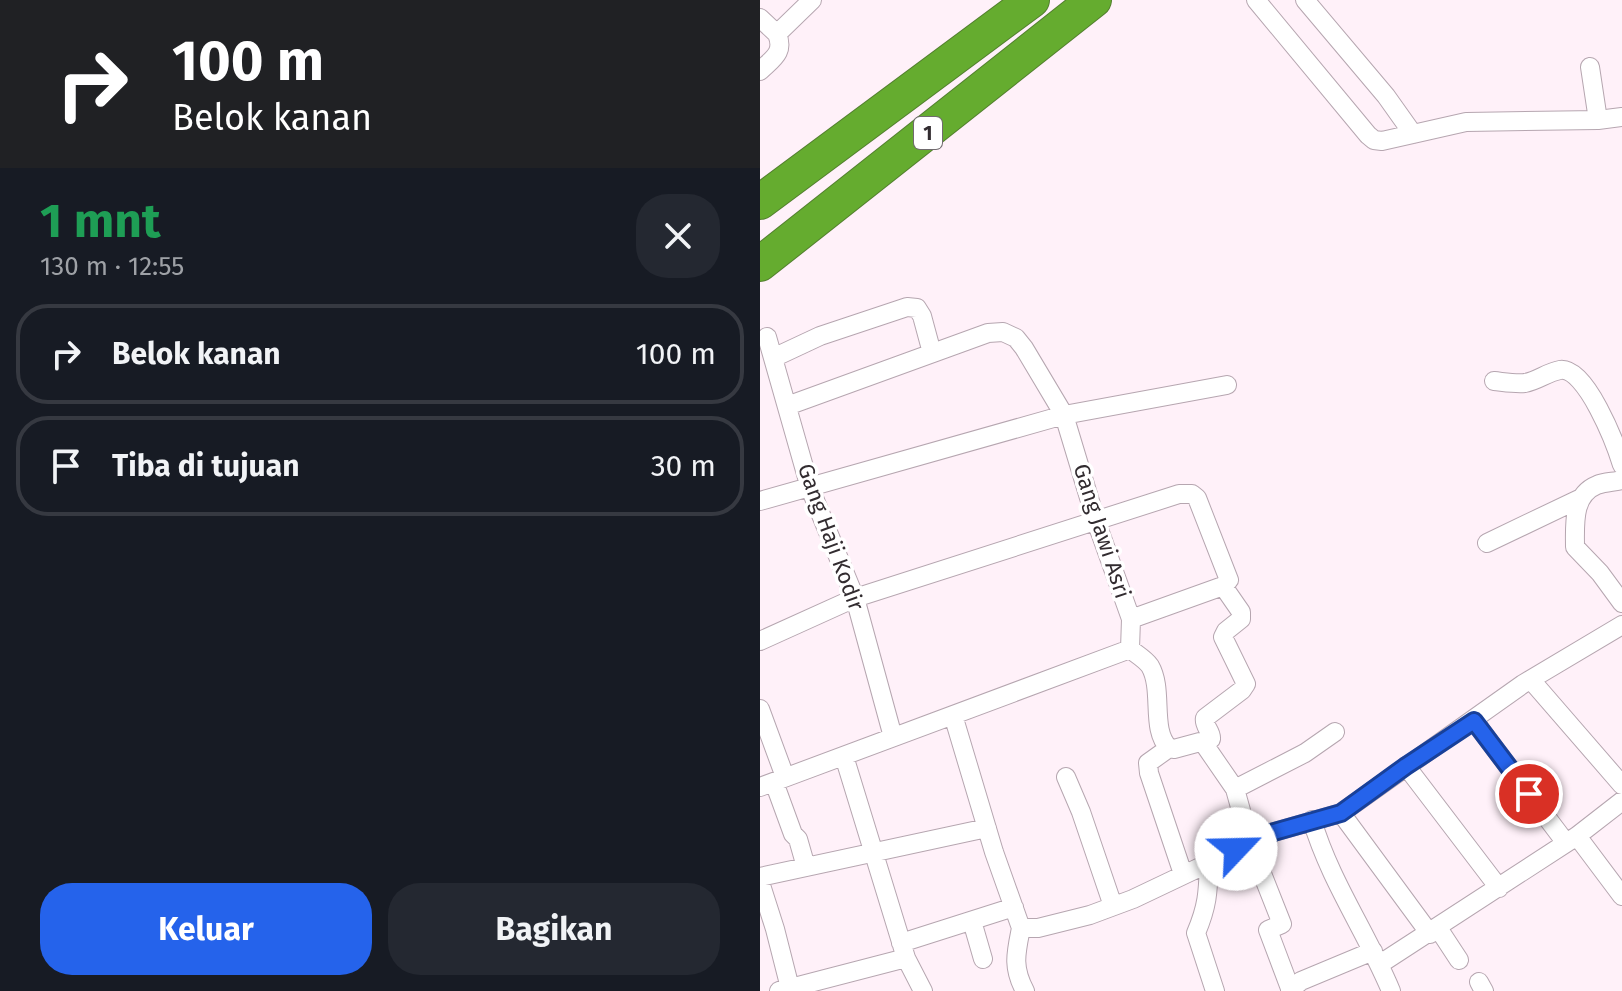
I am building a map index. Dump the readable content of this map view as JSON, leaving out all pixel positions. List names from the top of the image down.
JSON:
{
  "streets": {
    "highway": ["1"],
    "street": ["Gang Jawi Asri", "Gang Haji Kodir"]
  },
  "crossings": [
    ["Gang Jawi Asri", "Gang Haji Kodir"]
  ],
  "page": {
    "turn": ["100 m", "Belok kanan"],
    "heading": ["1 mnt", "130 m · 12:55"],
    "list": [
      {
        "name": "Belok kanan",
        "value": "100 m"
      },
      {
        "name": "Tiba di tujuan",
        "value": "30 m"
      }
    ],
    "buttons": ["Keluar", "Bagikan"]
  }
}
